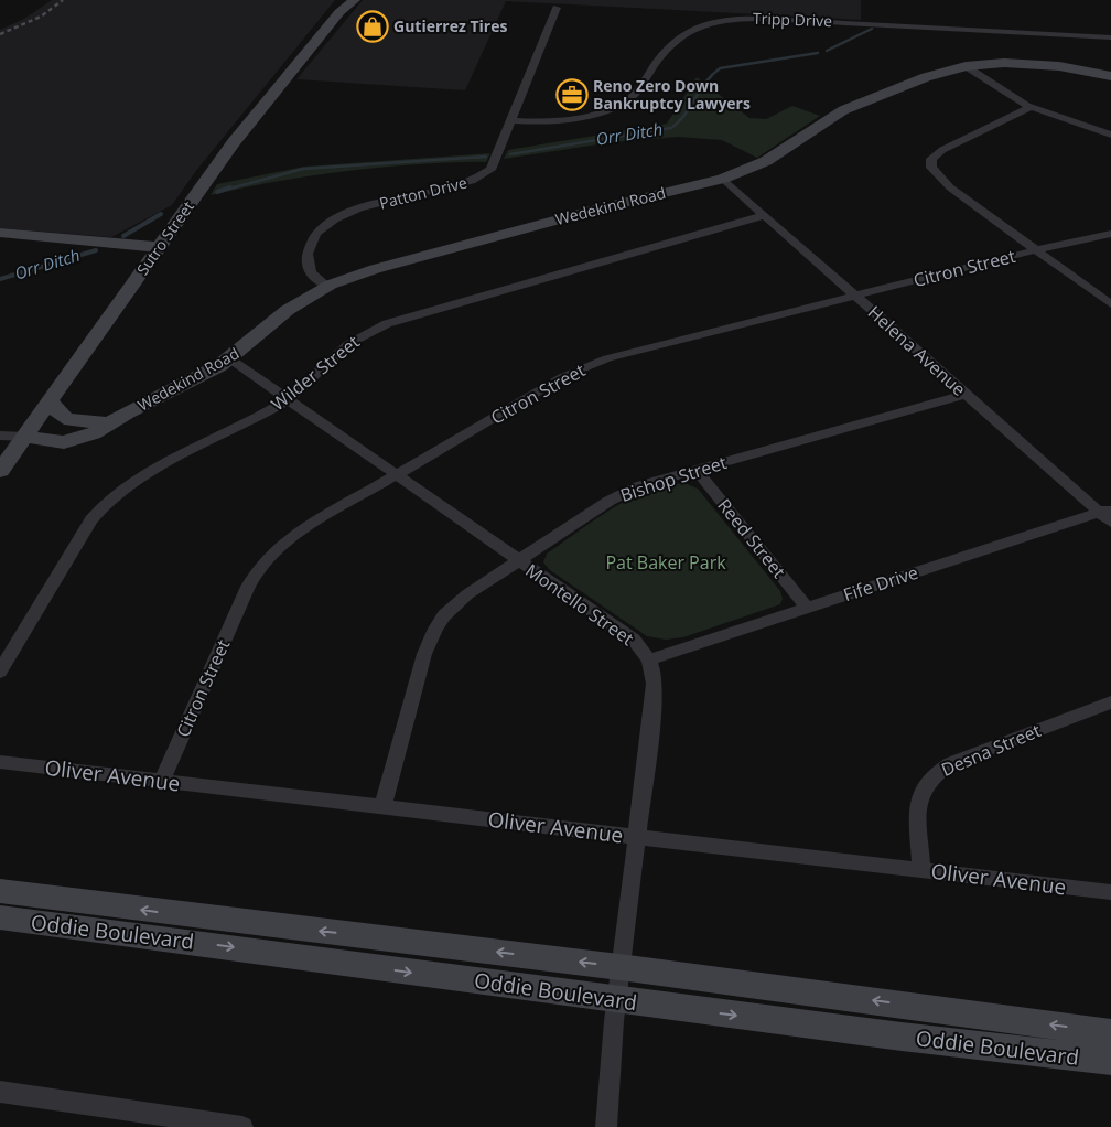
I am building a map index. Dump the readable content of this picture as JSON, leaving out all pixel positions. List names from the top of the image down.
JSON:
{
  "streets": {
    "main road": ["Wedekind Road", "Sutro Street", "Oddie Boulevard"],
    "street": [
      "Tripp Drive",
      "Patton Drive",
      "Citron Street",
      "Helena Avenue",
      "Wilder Street",
      "Bishop Street",
      "Reed Street",
      "Fife Drive",
      "Montello Street",
      "Desna Street",
      "Oliver Avenue"
    ]
  },
  "crossings": [
    ["Tripp Drive", "Patton Drive"],
    ["Patton Drive", "Wedekind Road"],
    ["Wedekind Road", "Sutro Street"],
    ["Wedekind Road", "Helena Avenue"],
    ["Wedekind Road", "Montello Street"],
    ["Citron Street", "Helena Avenue"],
    ["Citron Street", "Montello Street"],
    ["Citron Street", "Oliver Avenue"],
    ["Helena Avenue", "Wilder Street"],
    ["Helena Avenue", "Bishop Street"],
    ["Helena Avenue", "Fife Drive"],
    ["Wilder Street", "Montello Street"],
    ["Bishop Street", "Reed Street"],
    ["Bishop Street", "Montello Street"],
    ["Bishop Street", "Oliver Avenue"],
    ["Reed Street", "Fife Drive"],
    ["Fife Drive", "Montello Street"],
    ["Montello Street", "Oliver Avenue"],
    ["Montello Street", "Oddie Boulevard"],
    ["Desna Street", "Oliver Avenue"]
  ],
  "water": ["Orr Ditch"],
  "parks": ["Pat Baker Park"],
  "places": {
    "shop": ["Gutierrez Tires"],
    "office": ["Reno Zero Down Bankruptcy Lawyers"]
  }
}
